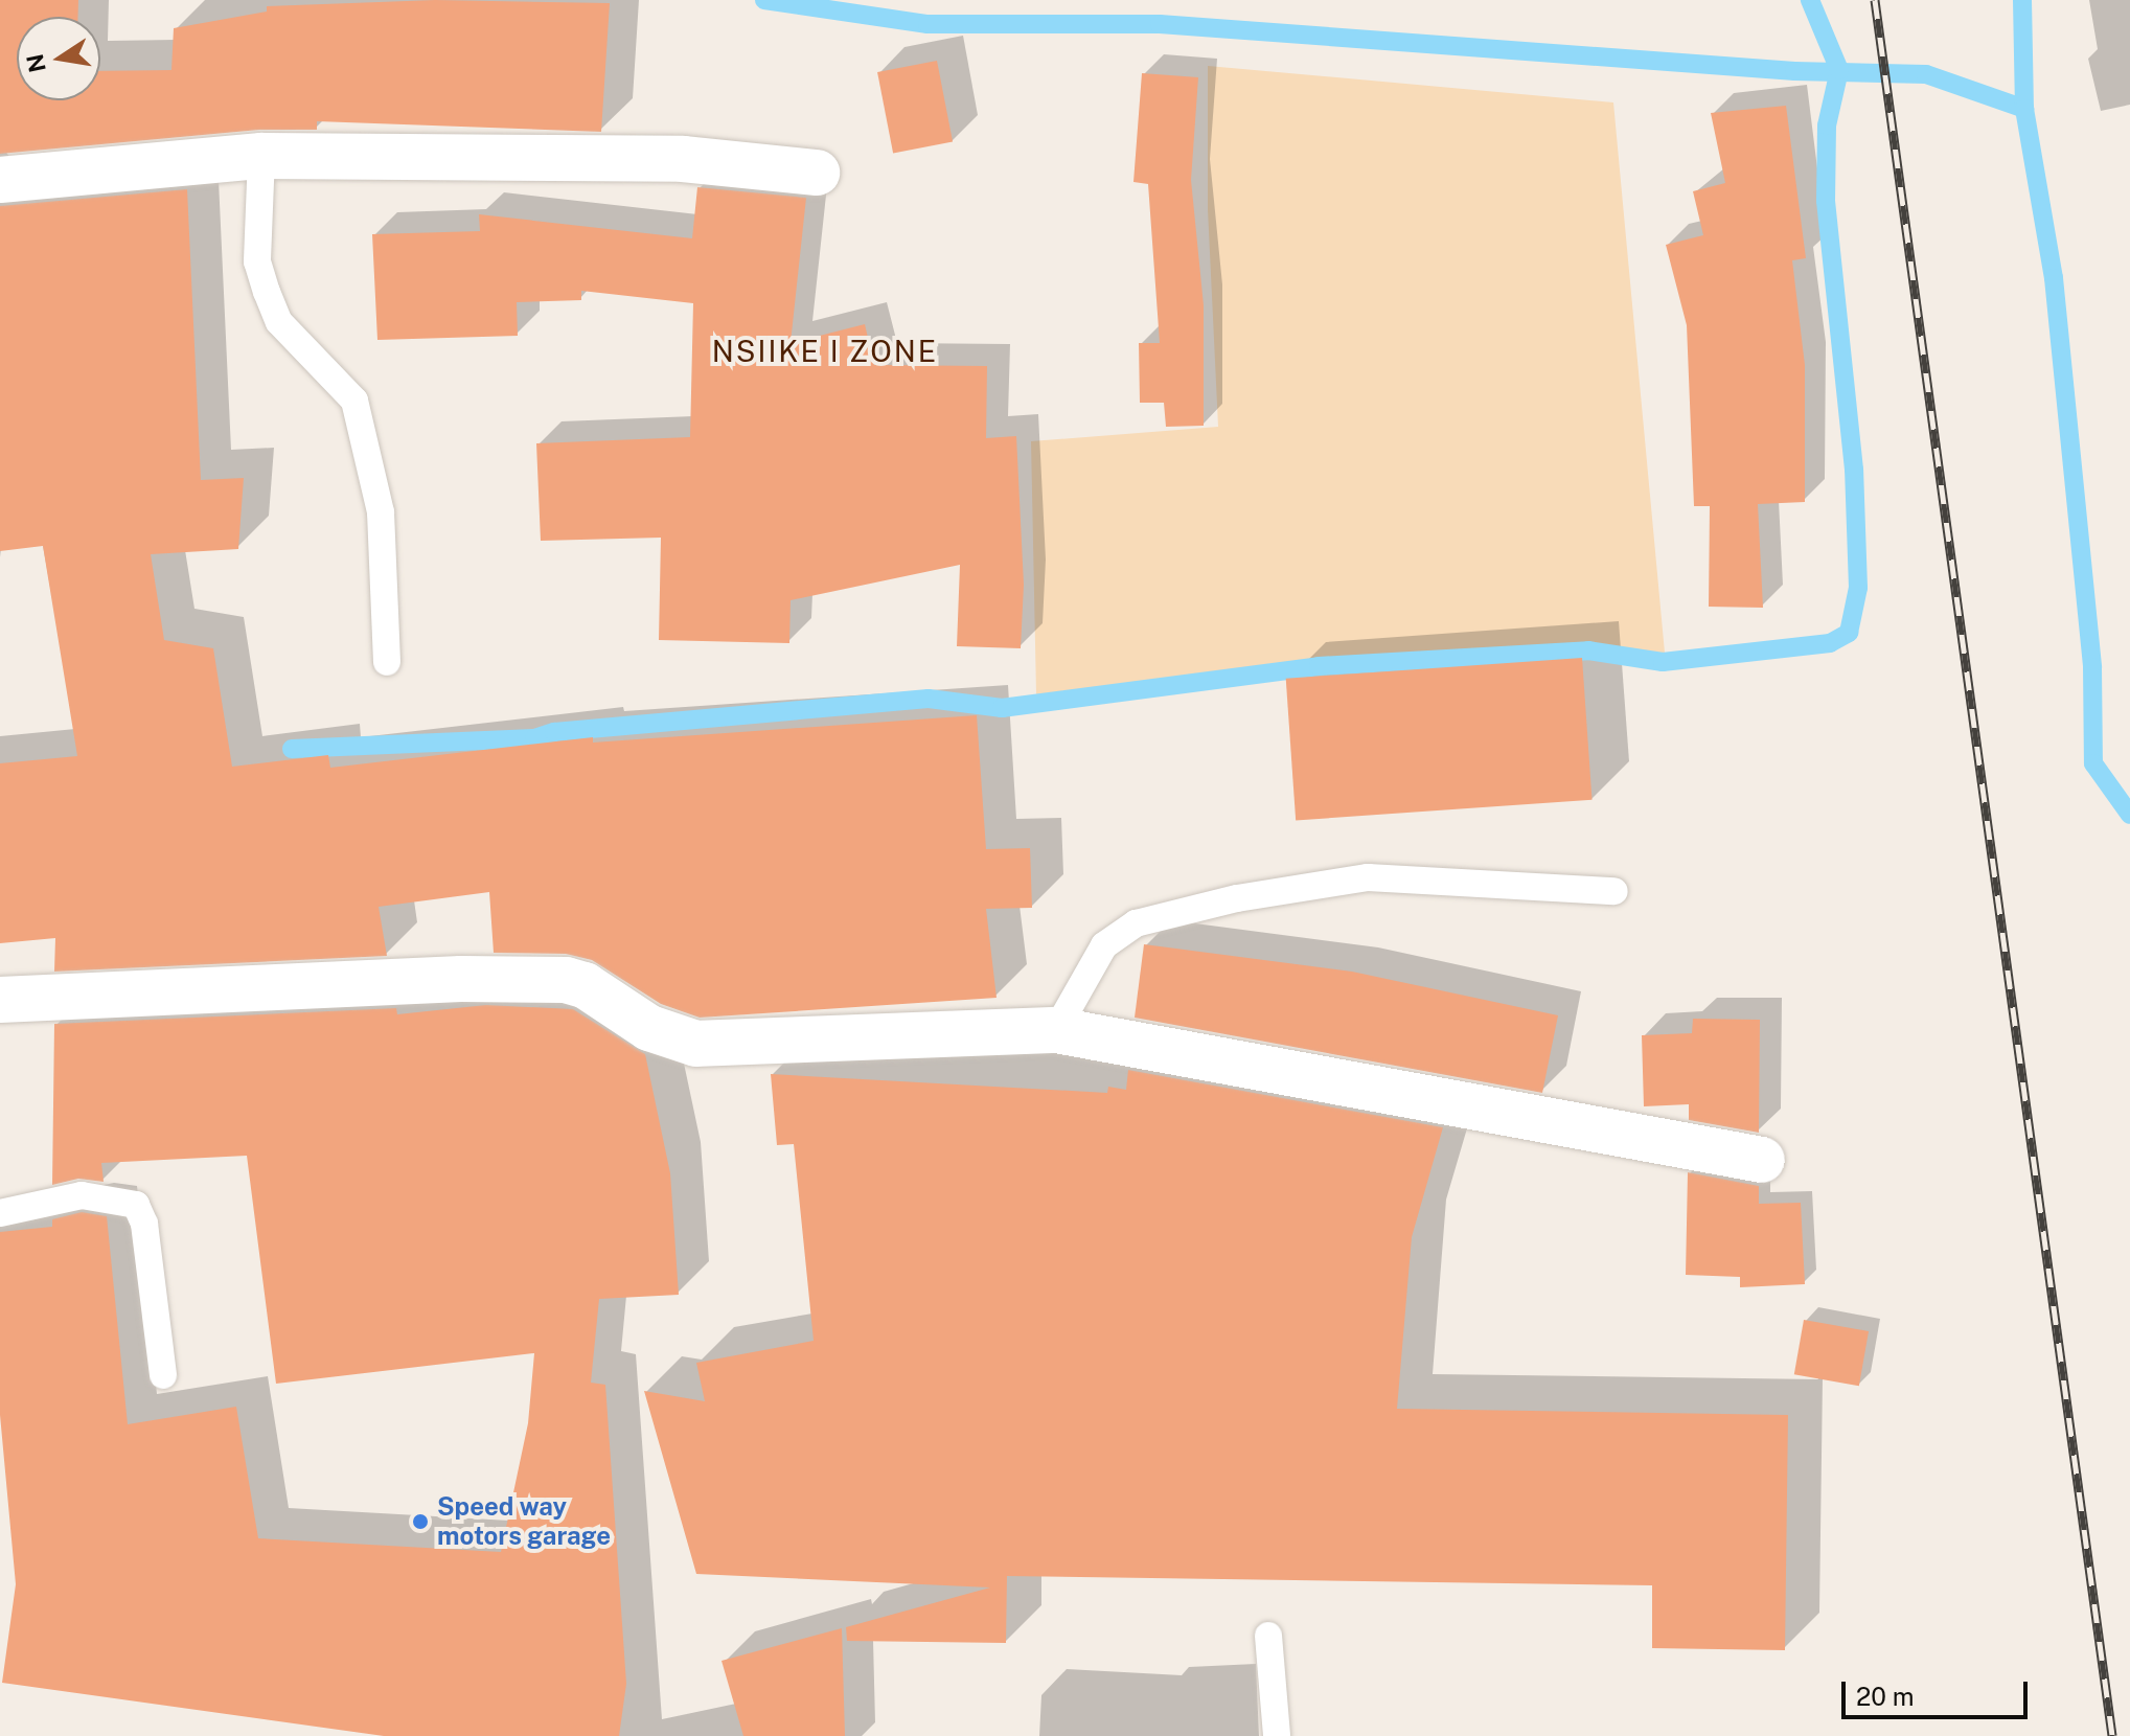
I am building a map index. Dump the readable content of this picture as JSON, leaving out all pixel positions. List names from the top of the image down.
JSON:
{
  "districts": ["NSIIKE I ZONE"],
  "places": ["Speed way motors garage"],
  "scale_bar": "20 m",
  "north": "left"
}
